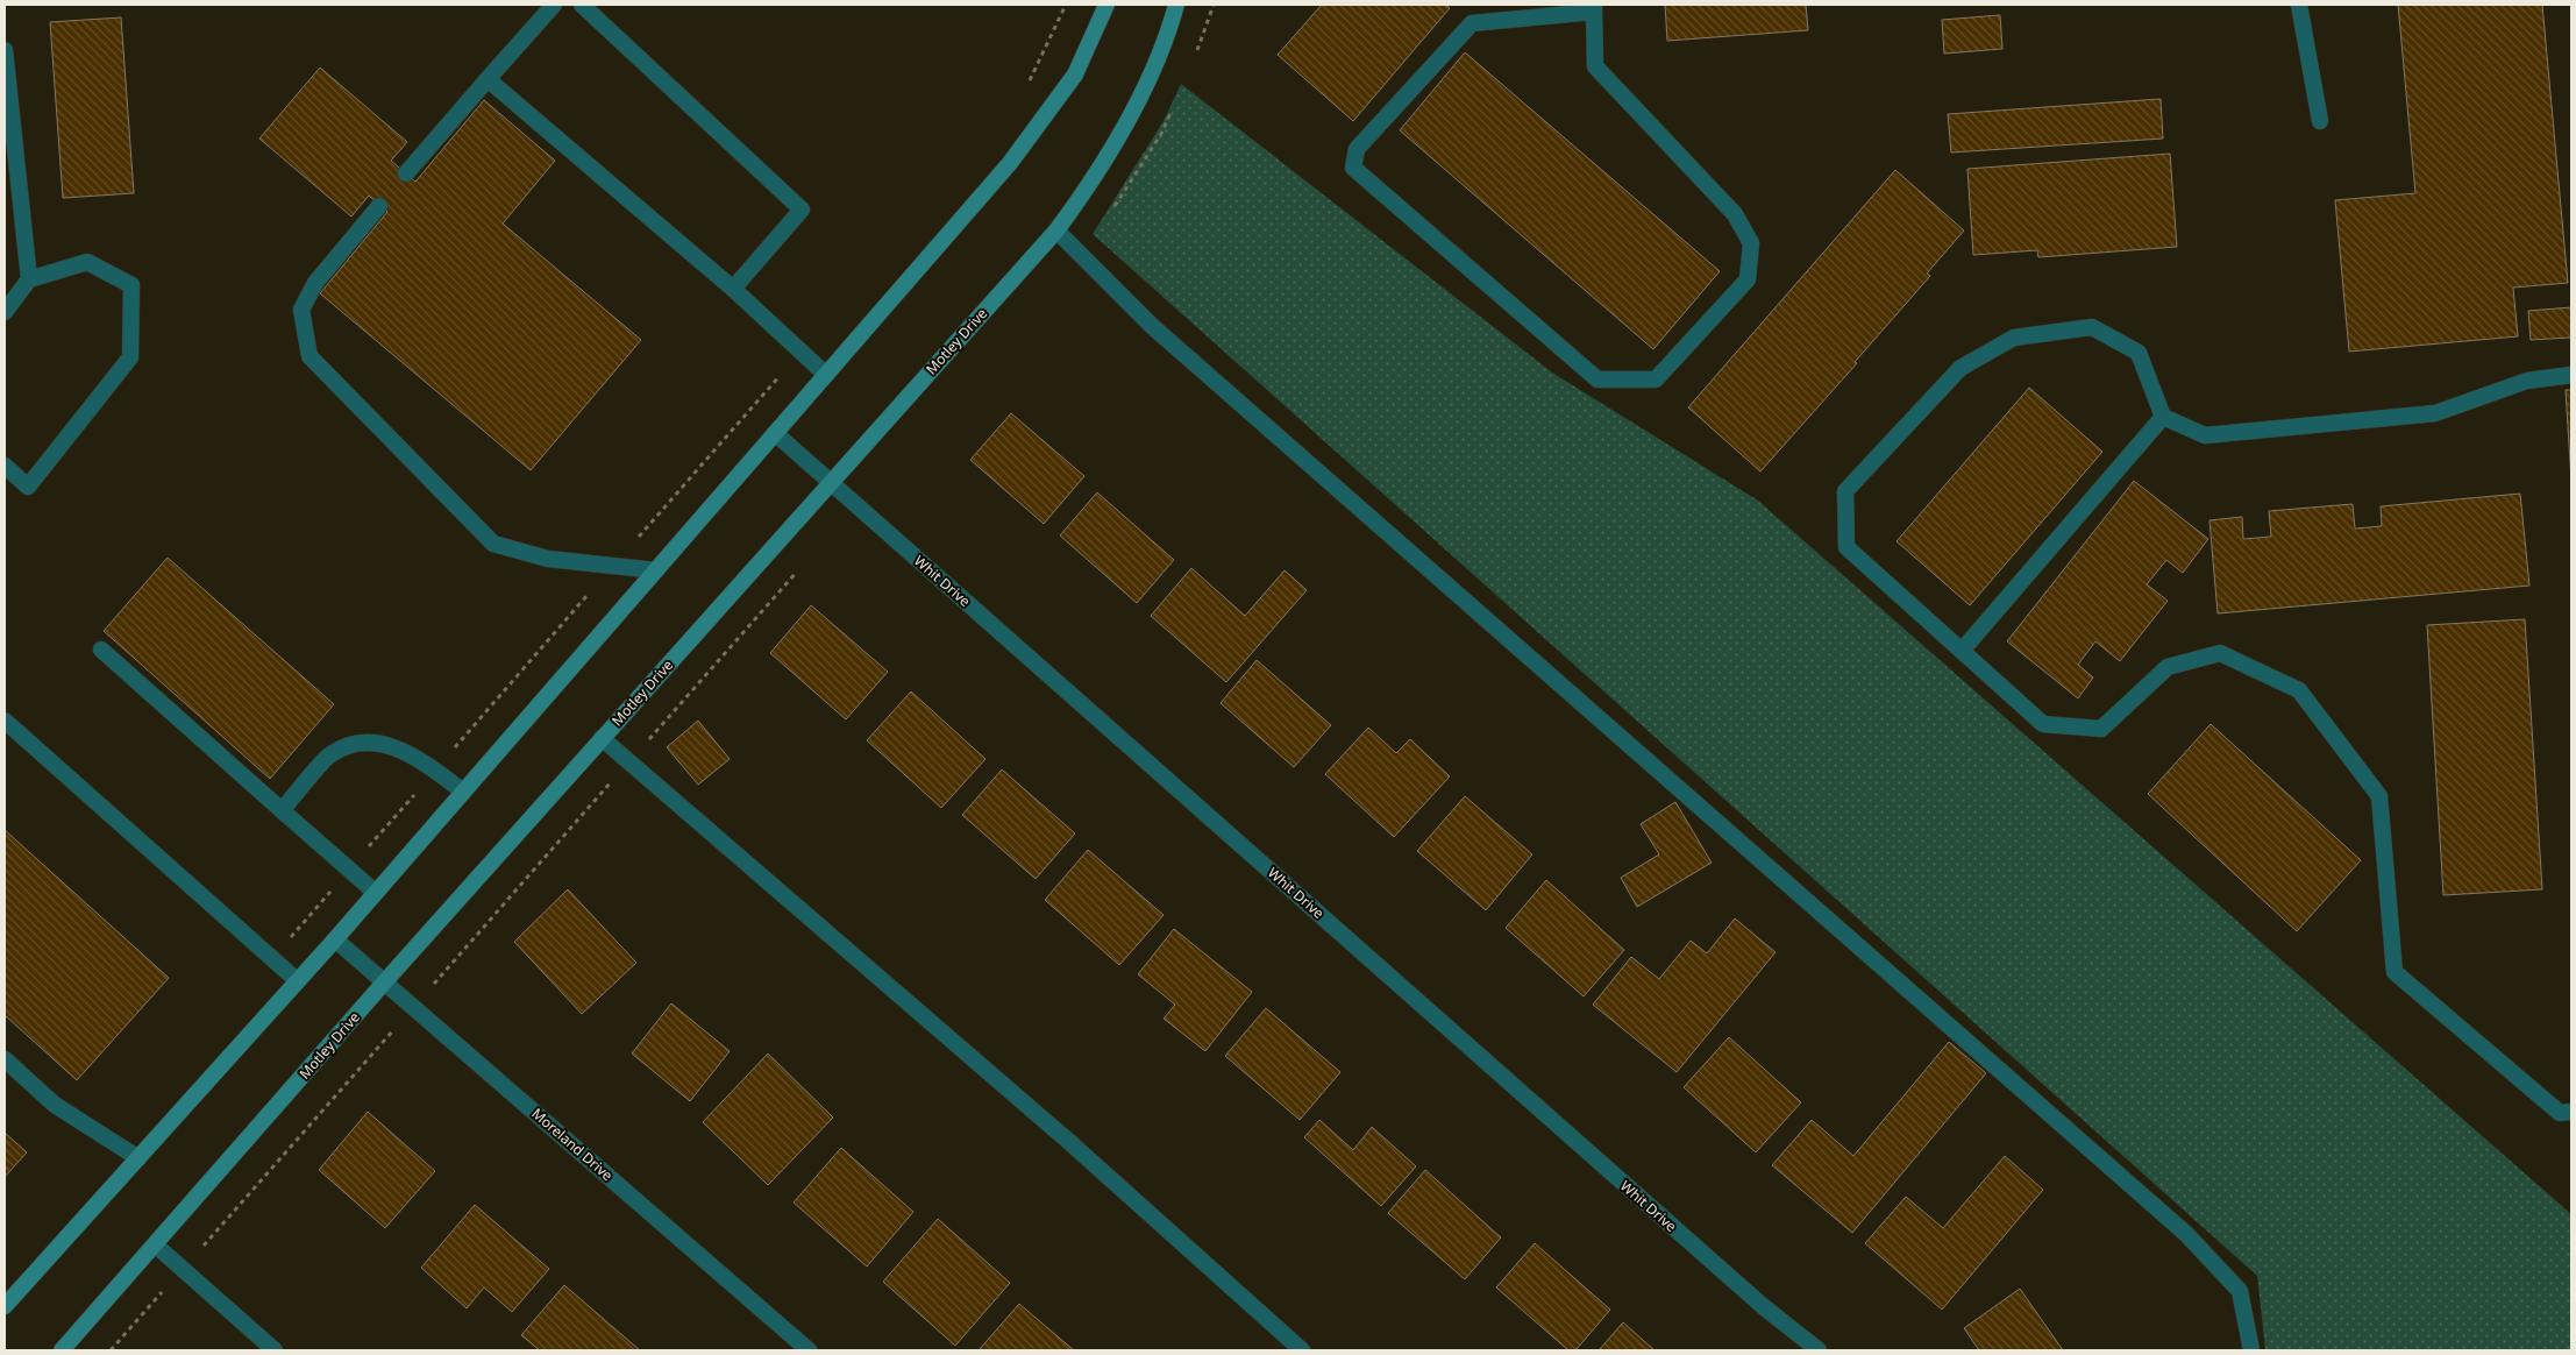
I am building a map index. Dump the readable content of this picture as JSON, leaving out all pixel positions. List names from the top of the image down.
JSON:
{
  "streets": {
    "main road": ["Motley Drive"],
    "street": ["Whit Drive", "Moreland Drive"]
  },
  "crossings": [
    ["Motley Drive", "Whit Drive"],
    ["Motley Drive", "Moreland Drive"]
  ]
}
